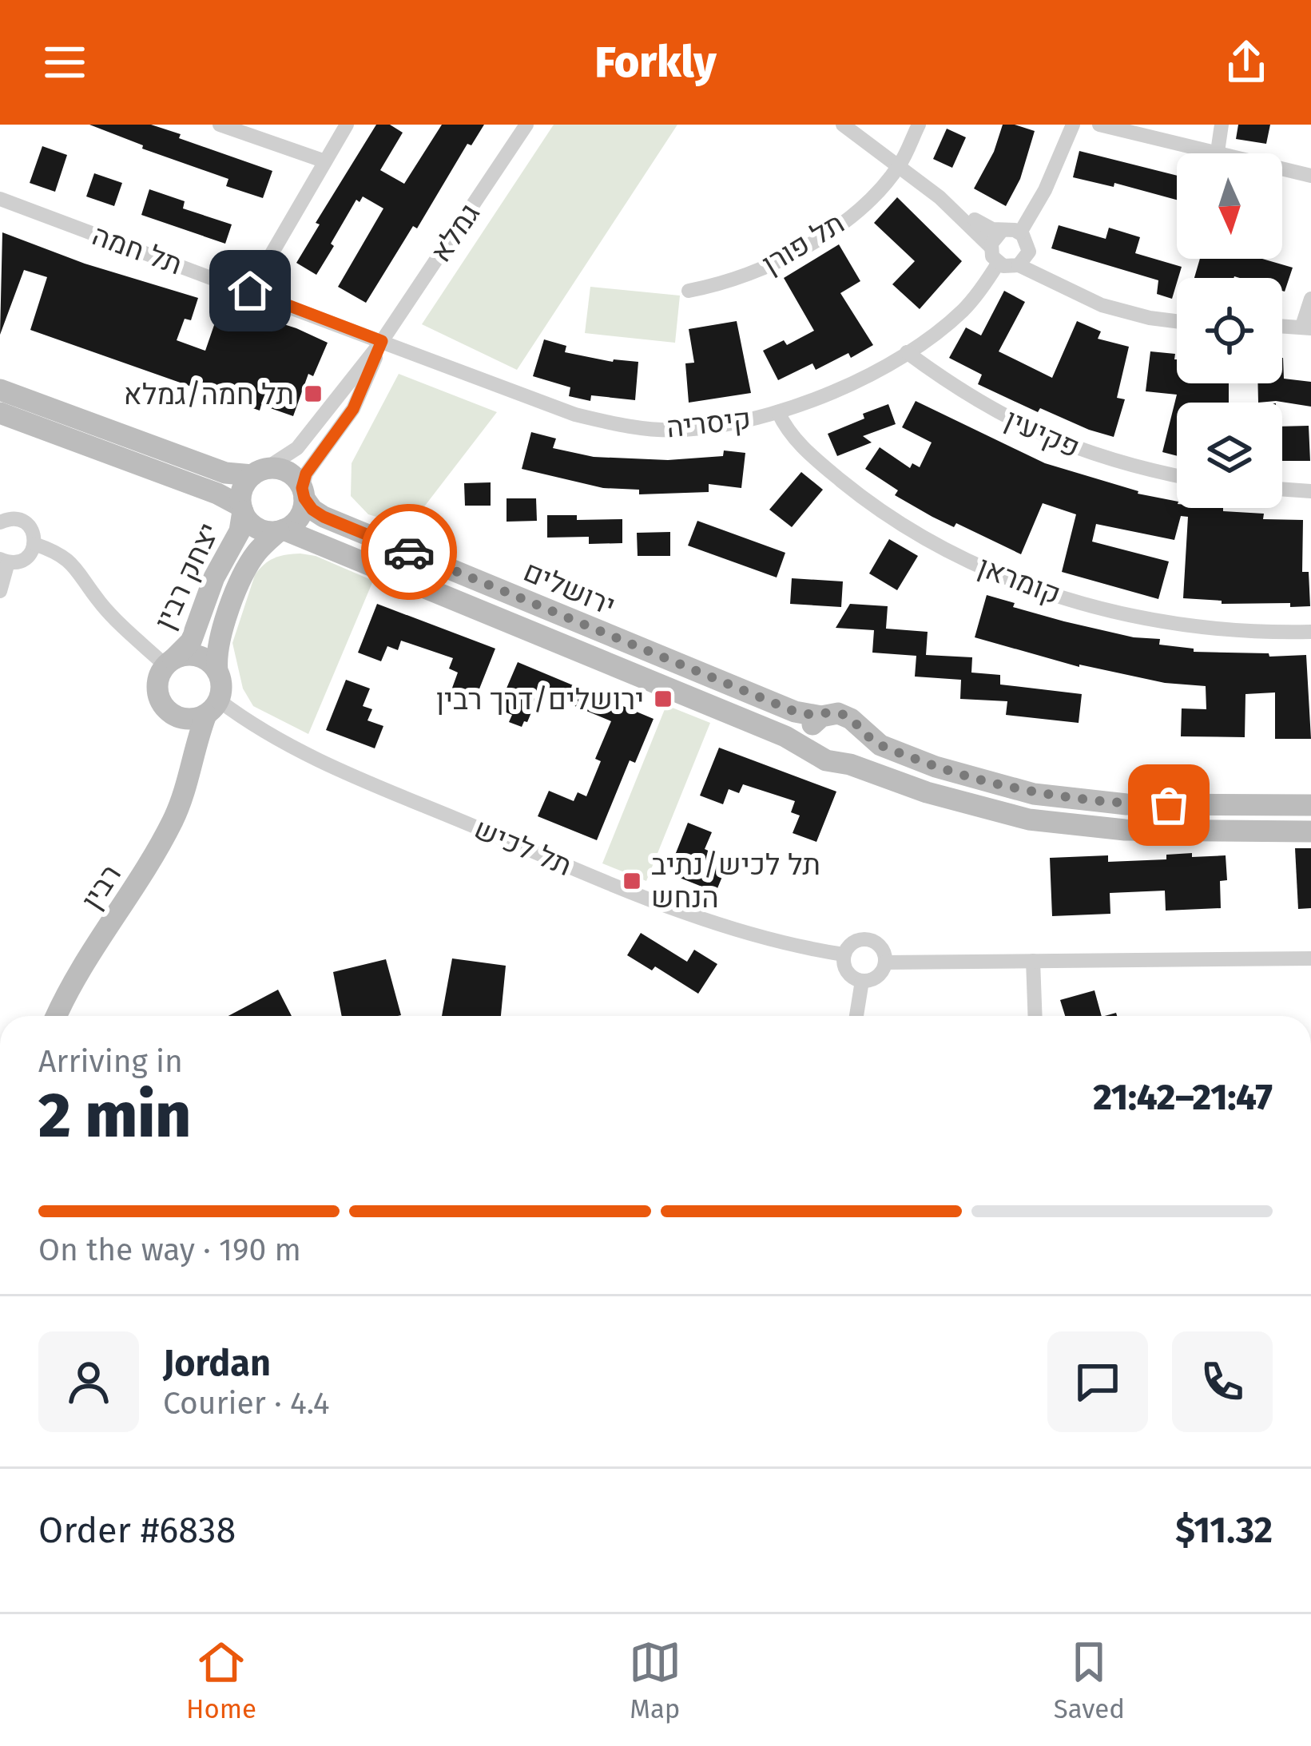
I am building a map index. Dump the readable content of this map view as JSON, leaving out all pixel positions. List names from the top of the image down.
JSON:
{
  "streets": {
    "main road": ["יצחק רבין", "ירושלים", "רבין"],
    "street": [
      "גמלא",
      "תל פורן",
      "תל חמה",
      "קיסריה",
      "פקיעין",
      "קומראן",
      "תל לכיש"
    ]
  },
  "crossings": [
    ["גמלא", "תל חמה"],
    ["גמלא", "קיסריה"],
    ["גמלא", "יצחק רבין"],
    ["גמלא", "ירושלים"],
    ["תל חמה", "קיסריה"],
    ["קיסריה", "פקיעין"],
    ["קיסריה", "קומראן"],
    ["יצחק רבין", "ירושלים"],
    ["יצחק רבין", "תל לכיש"]
  ],
  "places": {
    "transit": ["תל חמה/גמלא", "ירושלים/דרך רבין", "תל לכיש/נתיב הנחש"]
  },
  "north": "bottom",
  "page": {
    "header": "Forkly",
    "heading": ["2 min", "Arriving in", "21:42–21:47"],
    "panel": [
      "Jordan",
      "Courier · 4.4",
      "Order #6838",
      "$11.32"
    ],
    "bar": "On the way · 190 m",
    "tabs": ["Home", "Map", "Saved"]
  }
}
